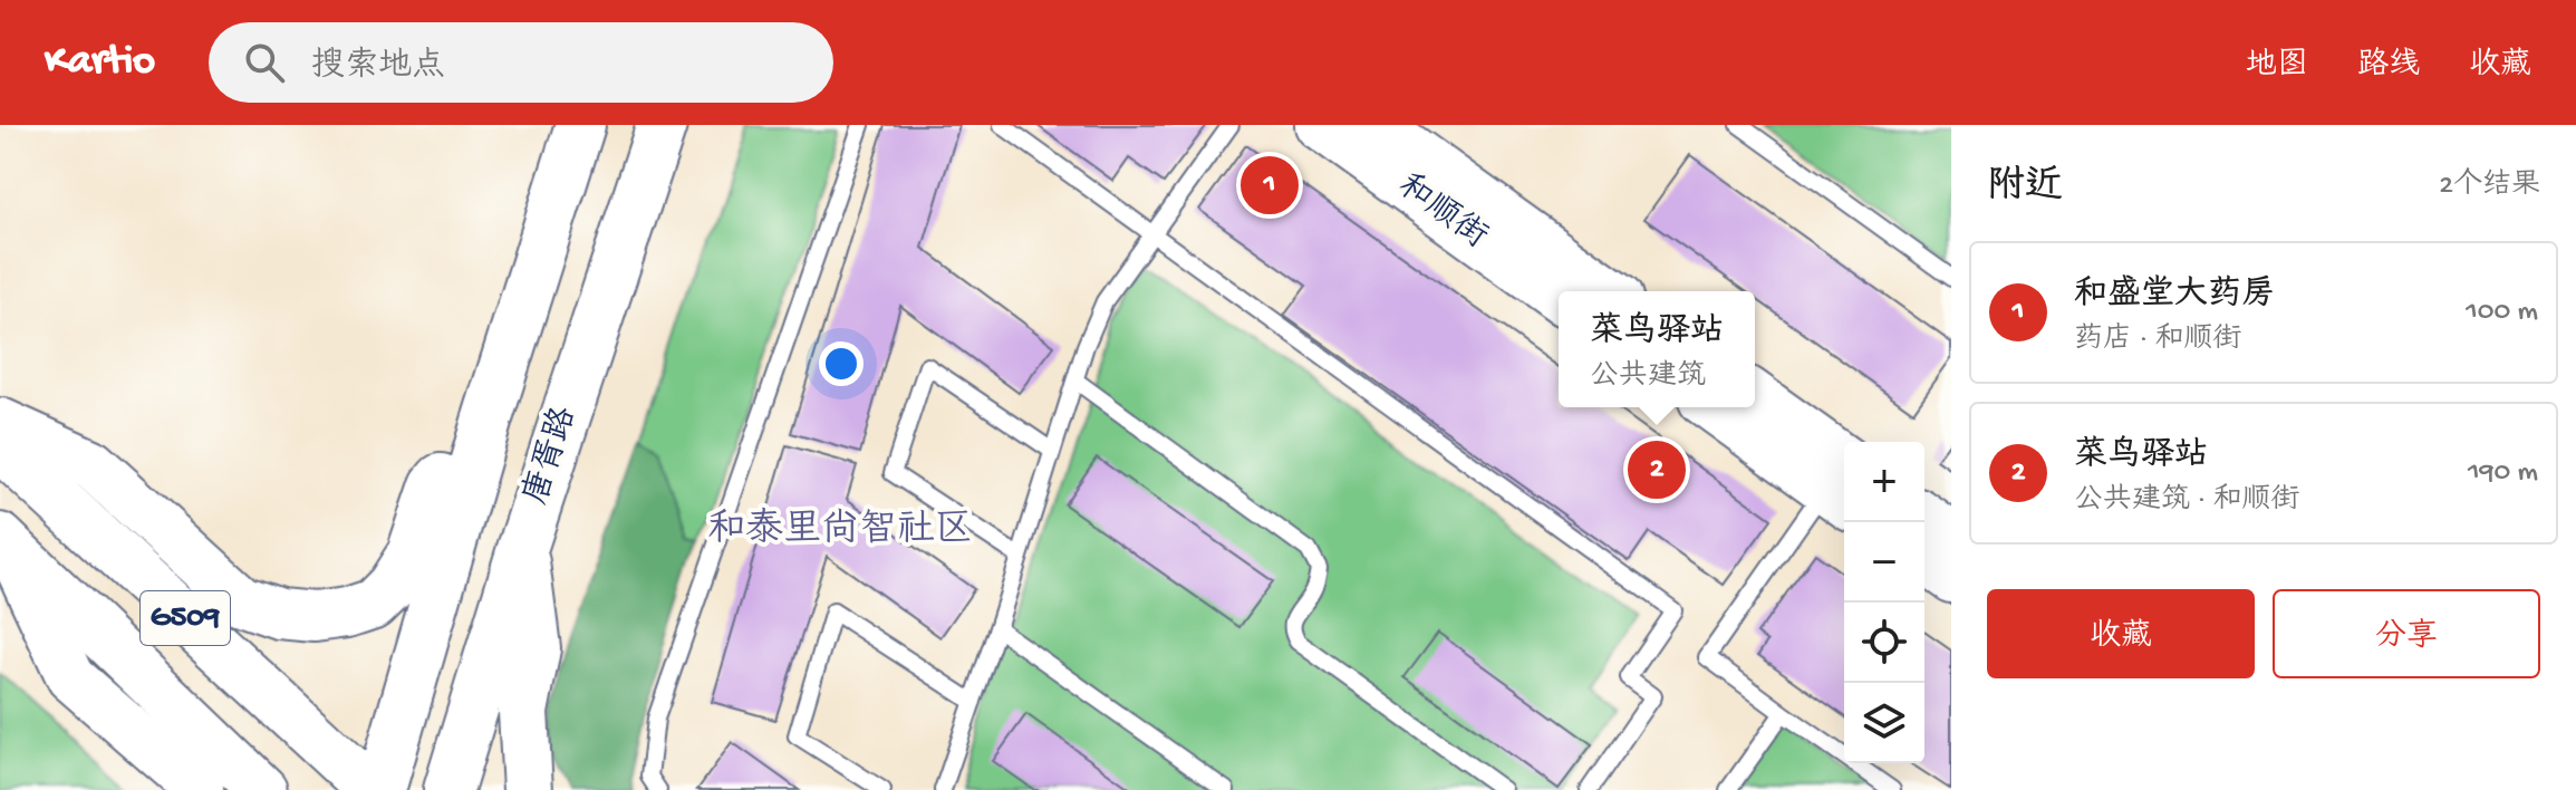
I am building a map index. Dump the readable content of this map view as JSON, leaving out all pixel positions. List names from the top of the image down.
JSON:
{
  "streets": {
    "main road": ["唐胥路", "G509"],
    "street": ["和顺街"]
  },
  "districts": ["和泰里尚智社区"],
  "page": {
    "header": "Kartio",
    "search": "搜索地点",
    "nav": ["地图", "路线", "收藏"],
    "heading": ["附近", "2个结果"],
    "pins": ["1", "2"],
    "list": [
      {
        "mark": "1",
        "name": "和盛堂大药房",
        "note": "药店 · 和顺街",
        "value": "100 m"
      },
      {
        "mark": "2",
        "name": "菜鸟驿站",
        "note": "公共建筑 · 和顺街",
        "value": "190 m"
      }
    ],
    "popup": ["菜鸟驿站", "公共建筑"],
    "map_buttons": ["+", "−"],
    "buttons": ["收藏", "分享"]
  }
}
